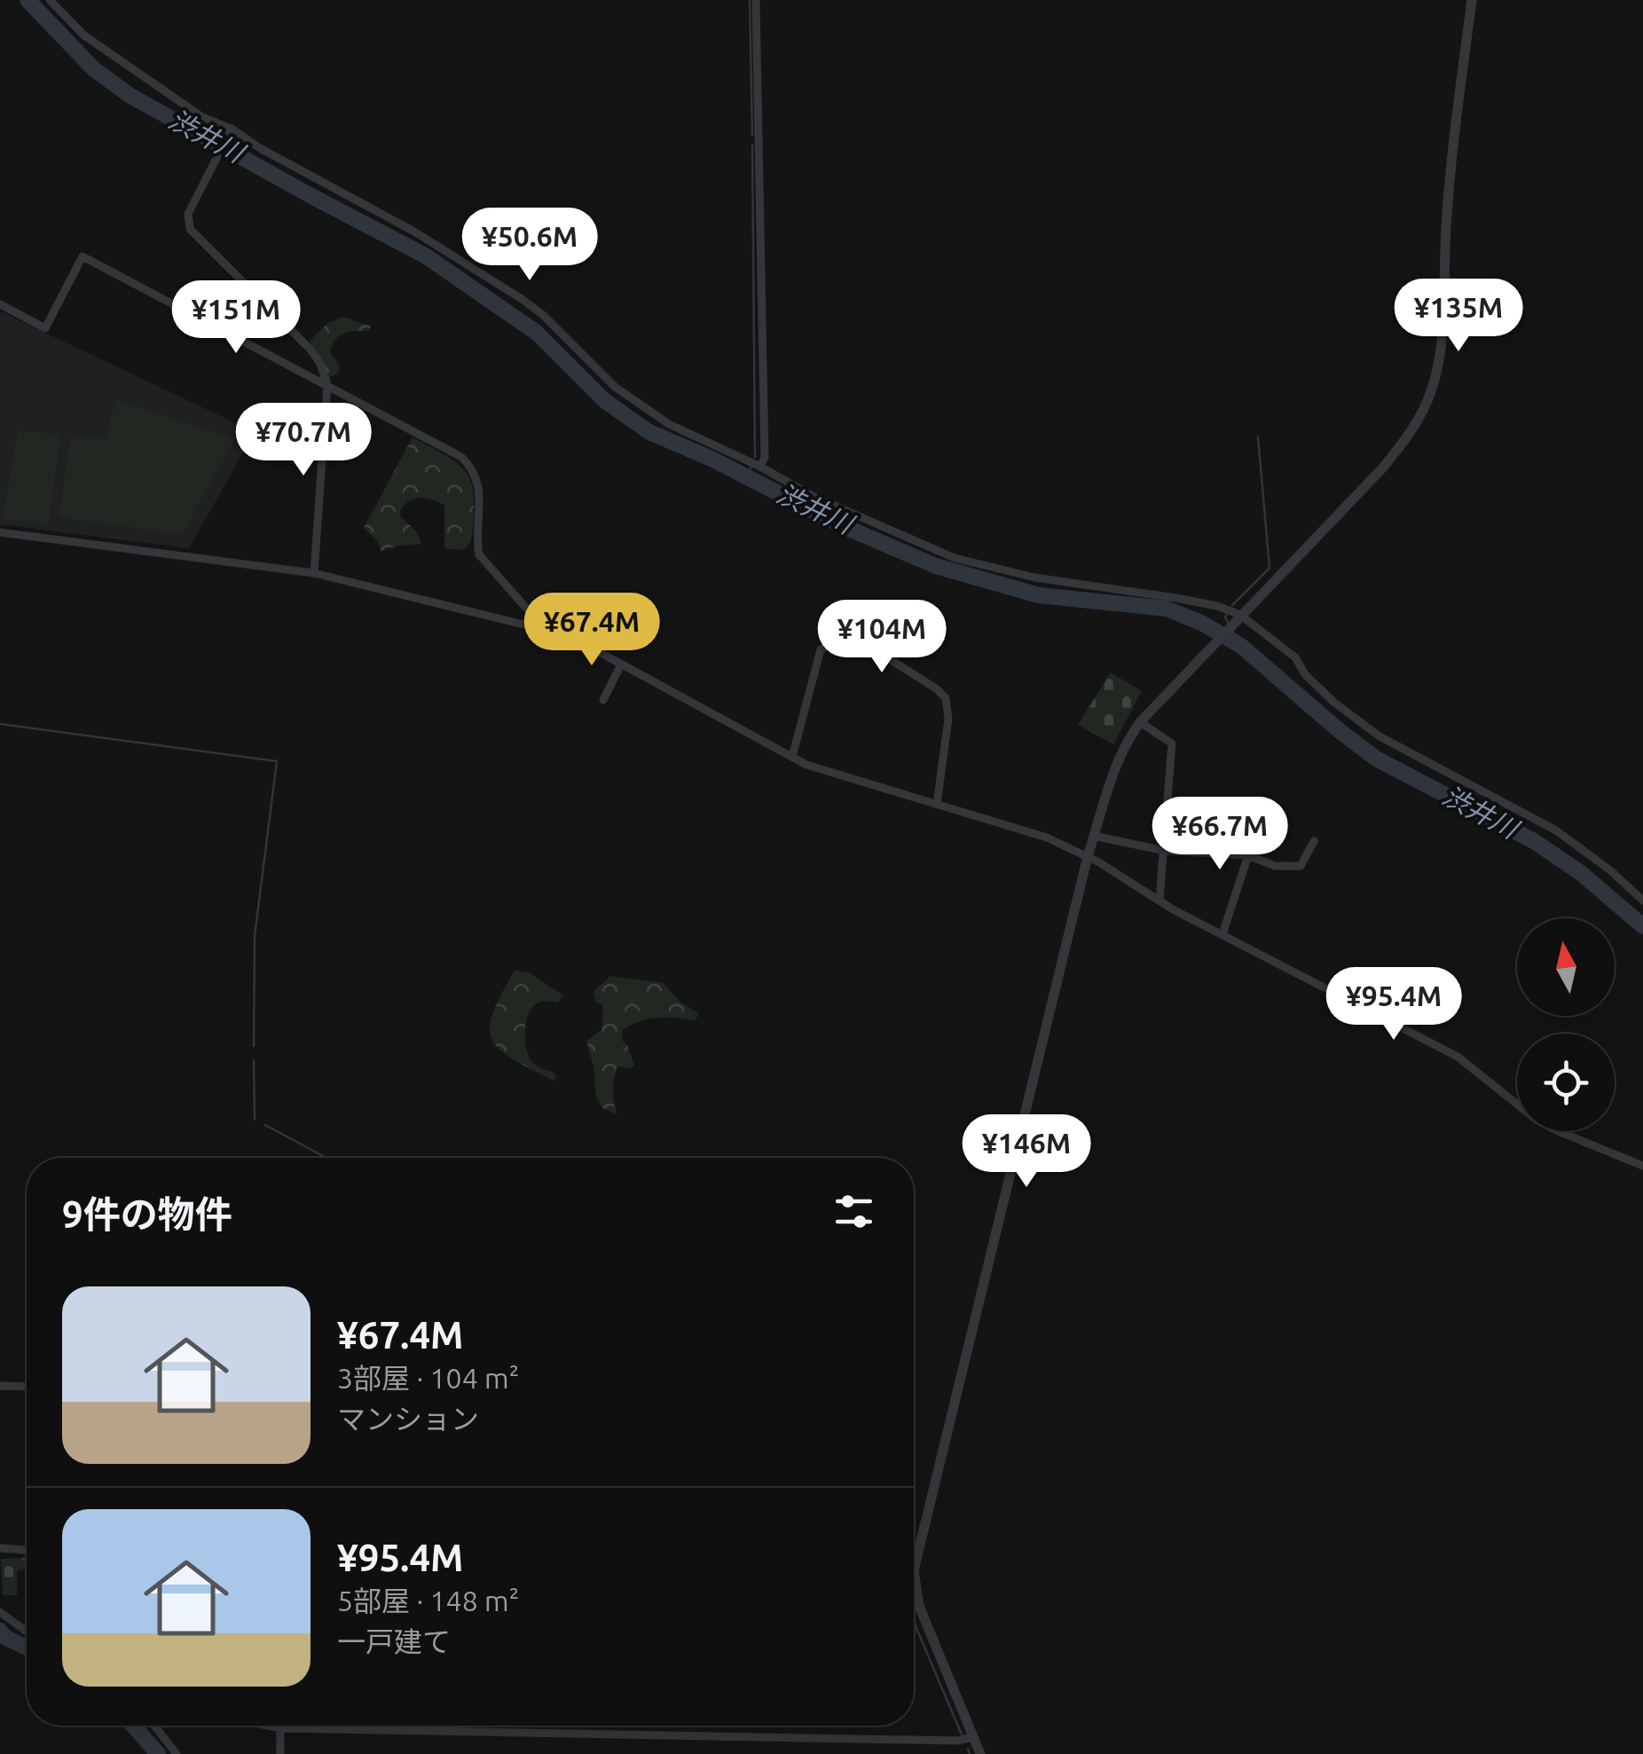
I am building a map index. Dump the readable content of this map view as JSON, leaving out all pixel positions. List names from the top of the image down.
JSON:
{
  "water": ["渋井川"],
  "north": "top",
  "page": {
    "price": [
      "¥50.6M",
      "¥135M",
      "¥151M",
      "¥70.7M",
      "¥67.4M",
      "¥104M",
      "¥66.7M",
      "¥95.4M",
      "¥146M"
    ],
    "heading": "9件の物件",
    "list": [
      {
        "name": "¥67.4M",
        "note": "3部屋 · 104 m² · マンション"
      },
      {
        "name": "¥95.4M",
        "note": "5部屋 · 148 m² · 一戸建て"
      }
    ]
  }
}
